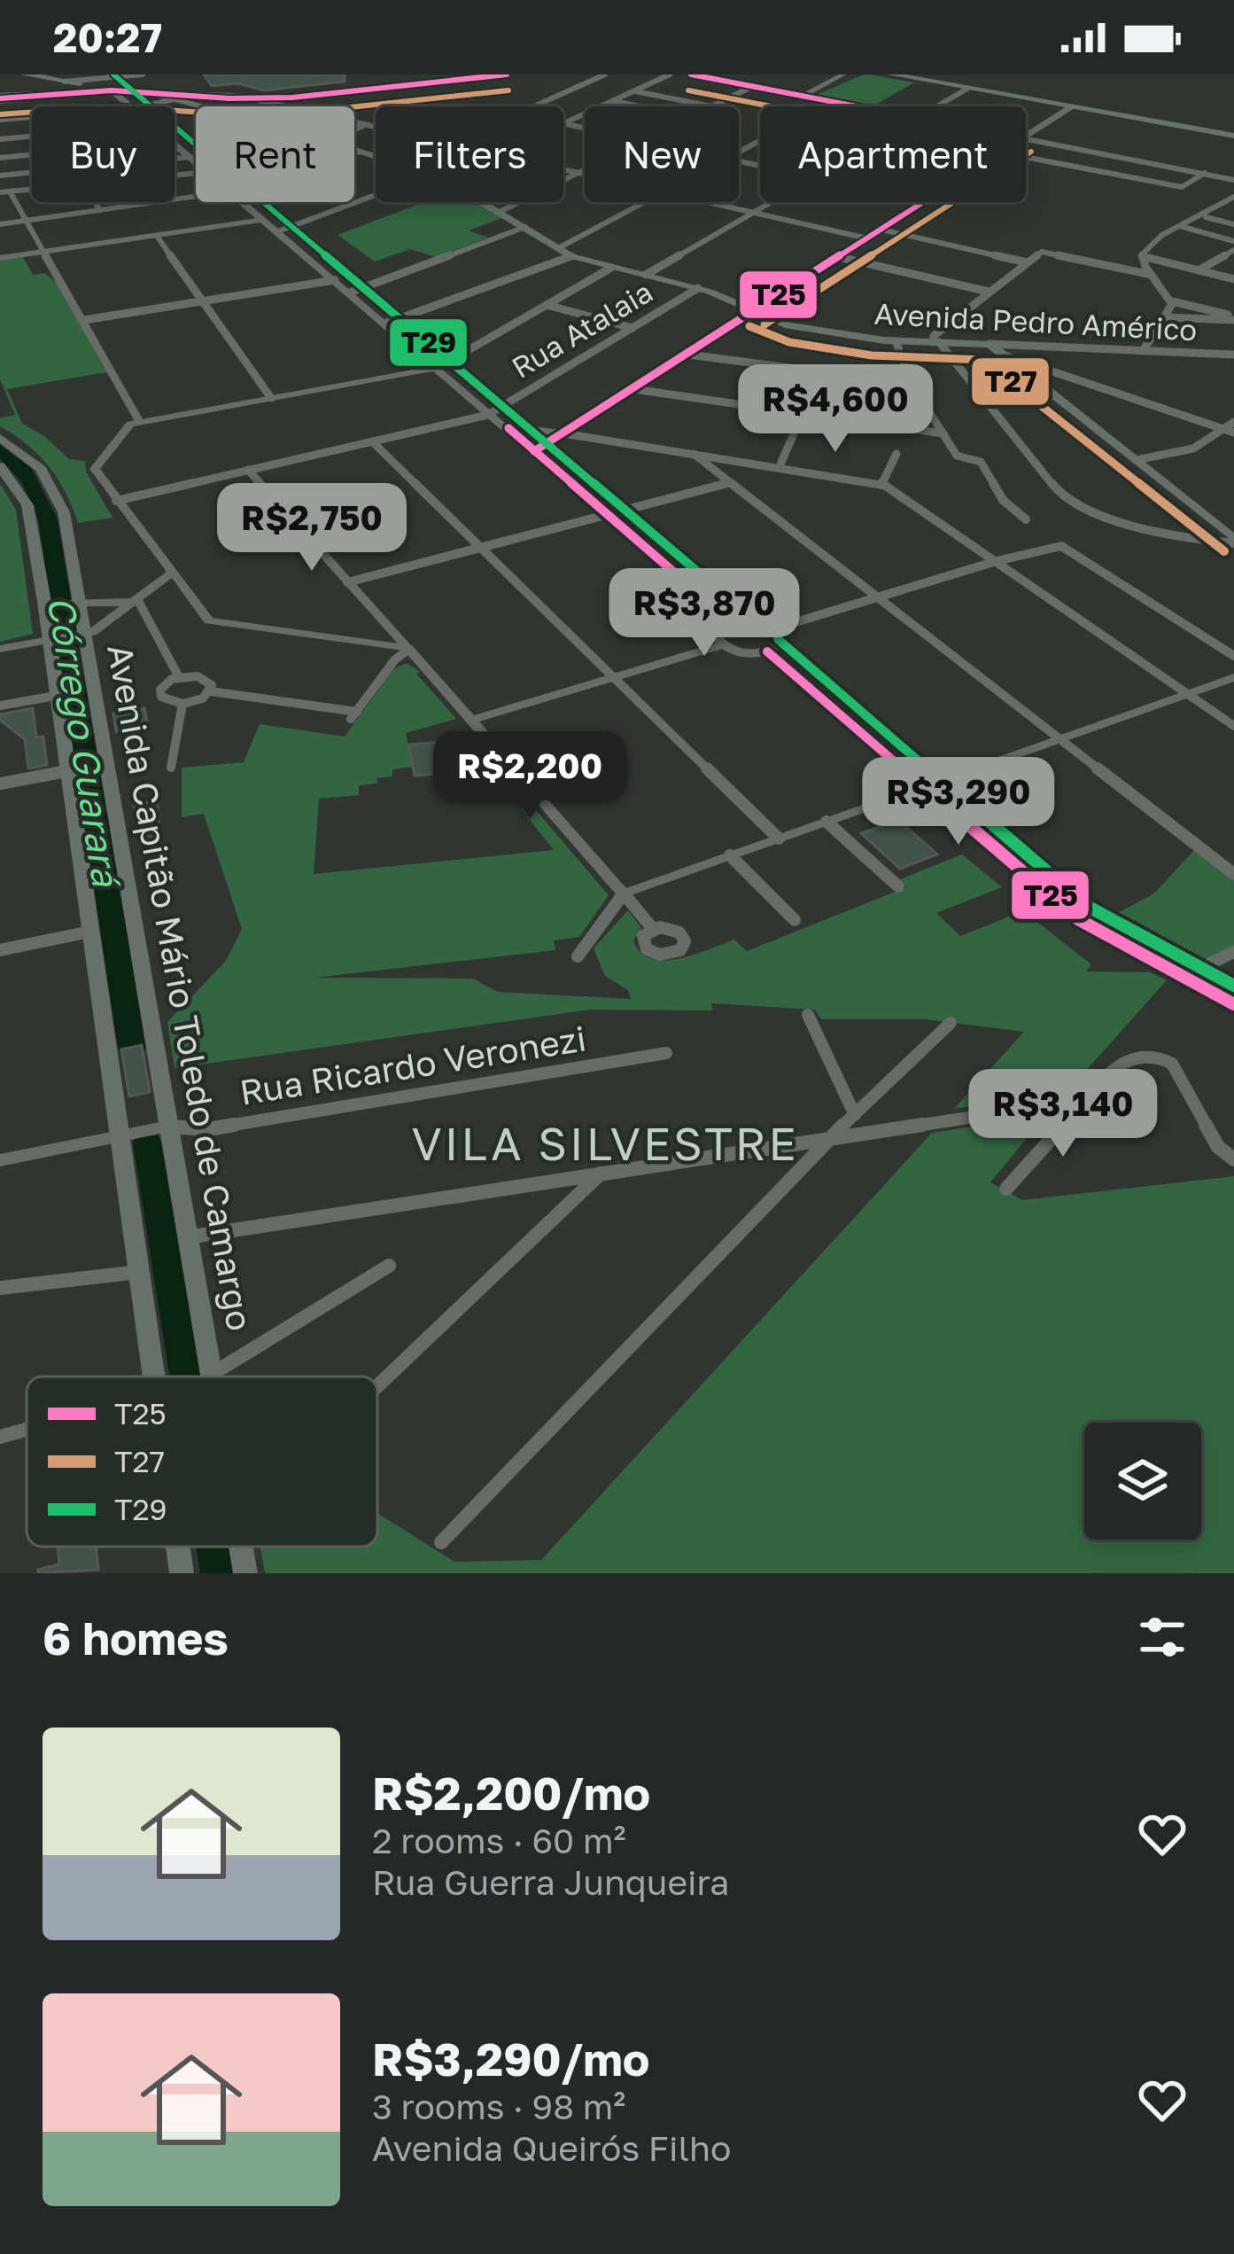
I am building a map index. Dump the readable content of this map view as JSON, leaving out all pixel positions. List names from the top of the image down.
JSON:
{
  "streets": {
    "main road": ["Avenida Pedro Américo", "Avenida Capitão Mário Toledo de Camargo"],
    "street": ["Rua Atalaia", "Rua Ricardo Veronezi"]
  },
  "crossings": [
    ["Avenida Pedro Américo", "Rua Atalaia"],
    ["Avenida Capitão Mário Toledo de Camargo", "Rua Ricardo Veronezi"]
  ],
  "districts": ["VILA SILVESTRE"],
  "water": ["Córrego Guarará"],
  "lines": ["transit line T25", "transit line T29", "transit line T27"],
  "legend": ["T25", "T27", "T29"],
  "page": {
    "status": "20:27",
    "chip": [
      "Buy",
      "Rent",
      "Filters",
      "New",
      "Apartment"
    ],
    "price": [
      "R$4,600",
      "R$2,750",
      "R$3,870",
      "R$2,200",
      "R$3,290",
      "R$3,140"
    ],
    "heading": "6 homes",
    "list": [
      {
        "name": "R$2,200/mo",
        "note": "2 rooms · 60 m² · Rua Guerra Junqueira"
      },
      {
        "name": "R$3,290/mo",
        "note": "3 rooms · 98 m² · Avenida Queirós Filho"
      }
    ]
  }
}
